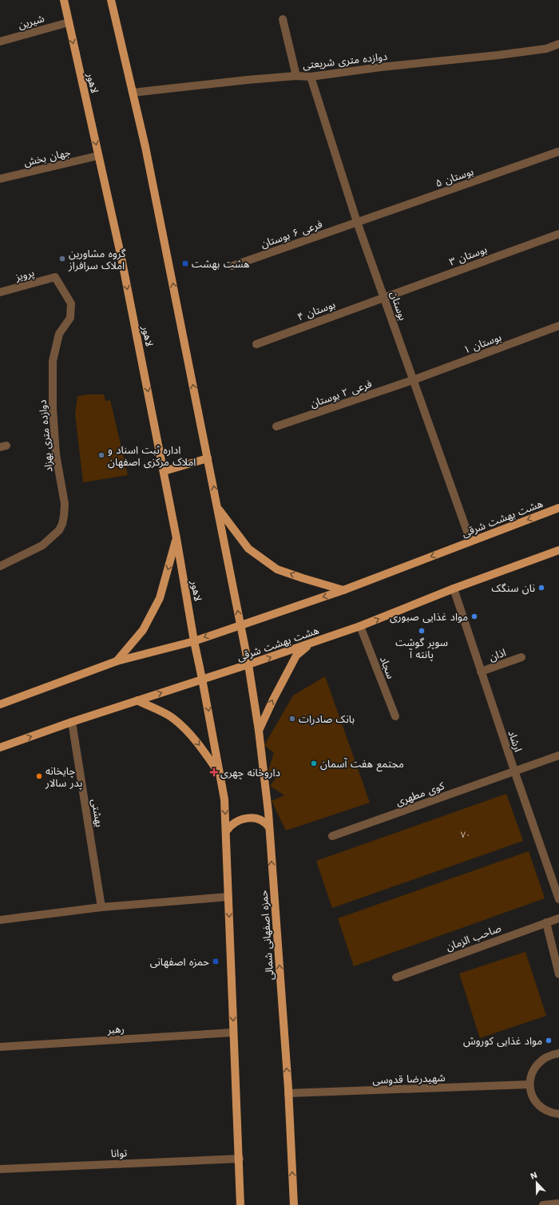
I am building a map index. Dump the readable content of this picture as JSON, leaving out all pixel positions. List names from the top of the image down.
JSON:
{
  "streets": {
    "main road": ["لاهور", "هشت بهشت شرقی", "حمزه اصفهانی شمالی"],
    "street": [
      "شیرین",
      "دوازده متری شریعتی",
      "جهان بخش",
      "بوستان ۵",
      "فرعی ۶ بوستان",
      "بوستان ۳",
      "پرویز",
      "بوستان",
      "بوستان ۴",
      "بوستان ۱",
      "فرعی ۲ بوستان",
      "دوازده متری بهزاد",
      "اذان",
      "سجاد",
      "ارشاد",
      "کوی مطهری",
      "بهشتی",
      "صاحب الزمان",
      "رهبر",
      "شهیدرضا قدوسی",
      "توانا"
    ]
  },
  "crossings": [
    ["شیرین", "لاهور"],
    ["دوازده متری شریعتی", "بوستان"],
    ["لاهور", "جهان بخش"],
    ["لاهور", "هشت بهشت شرقی"],
    ["بوستان ۵", "فرعی ۶ بوستان"],
    ["بوستان ۵", "بوستان"],
    ["فرعی ۶ بوستان", "بوستان"],
    ["بوستان ۳", "بوستان"],
    ["بوستان ۳", "بوستان ۴"],
    ["پرویز", "دوازده متری بهزاد"],
    ["بوستان", "بوستان ۴"],
    ["بوستان", "بوستان ۱"],
    ["بوستان", "فرعی ۲ بوستان"],
    ["بوستان", "هشت بهشت شرقی"],
    ["بوستان ۱", "فرعی ۲ بوستان"],
    ["هشت بهشت شرقی", "سجاد"],
    ["هشت بهشت شرقی", "ارشاد"],
    ["هشت بهشت شرقی", "بهشتی"],
    ["هشت بهشت شرقی", "حمزه اصفهانی شمالی"],
    ["اذان", "ارشاد"],
    ["ارشاد", "کوی مطهری"],
    ["حمزه اصفهانی شمالی", "شهیدرضا قدوسی"]
  ],
  "places": {
    "other": [
      "گروه مشاورین املاک سرافراز",
      "اداره ثبت اسناد و املاک مرکزی اصفهان",
      "نان سنگک",
      "مواد غذایی صبوری",
      "سوپر گوشت پانته آ",
      "بانک صادرات",
      "مجتمع هفت آسمان",
      "چایخانه پدر سالار",
      "مواد غذایی کوروش"
    ],
    "transit": ["هشت بهشت", "حمزه اصفهانی"],
    "health": ["داروخانه چهری"]
  },
  "house_numbers": ["۷۰"],
  "north": "top"
}
